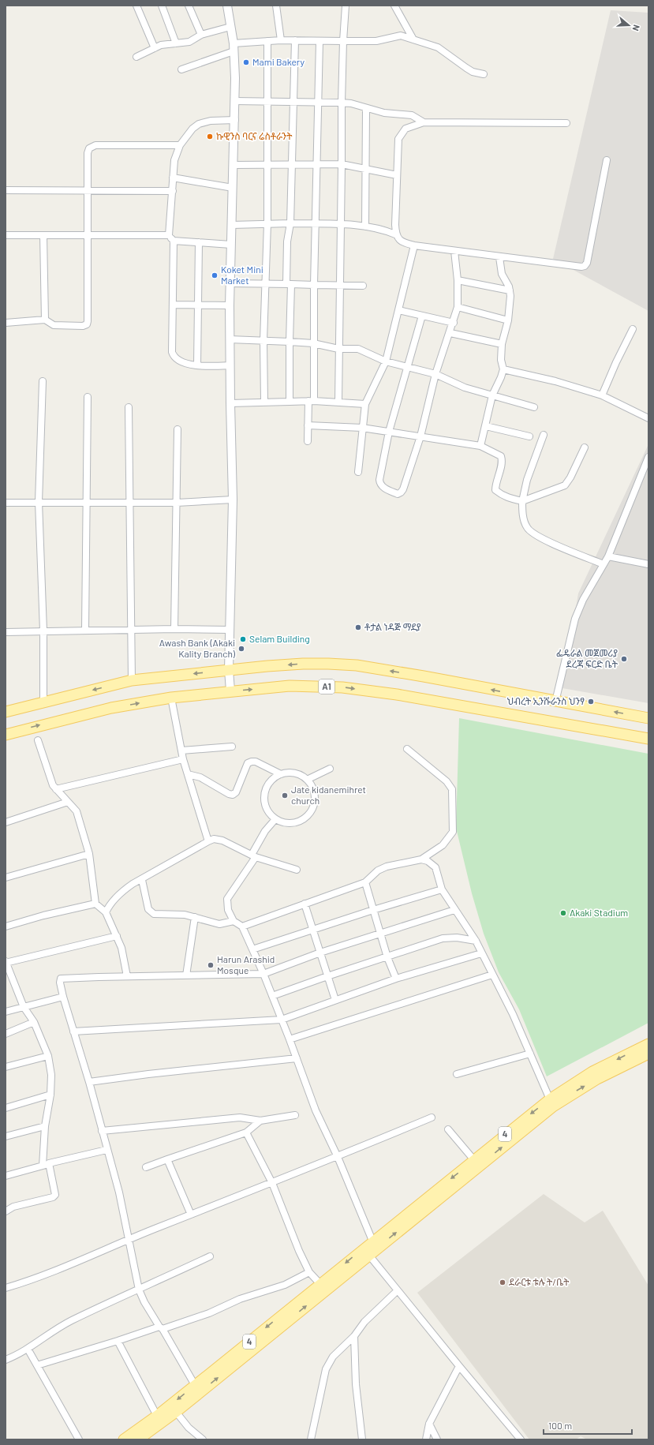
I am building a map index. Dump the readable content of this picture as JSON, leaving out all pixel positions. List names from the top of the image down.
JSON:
{
  "streets": {
    "main road": ["A1", "4"]
  },
  "places": [
    "Mami Bakery",
    "ኩዊንስ ባርና ሬስቶራንት",
    "Koket Mini Market",
    "ቶታል ነዳጅ ማደያ",
    "Selam Building",
    "Awash Bank (Akaki Kality Branch)",
    "ፌዴራል መጀመሪያ ደረጃ ፍርድ ቤት",
    "ህብረት ኢንሹራንስ ህንፃ",
    "Jate kidanemihret church",
    "Akaki Stadium",
    "Harun Arashid Mosque",
    "ደራርቱ ቱሉ ት/ቤት"
  ],
  "scale_bar": "100 m",
  "north": "right"
}
